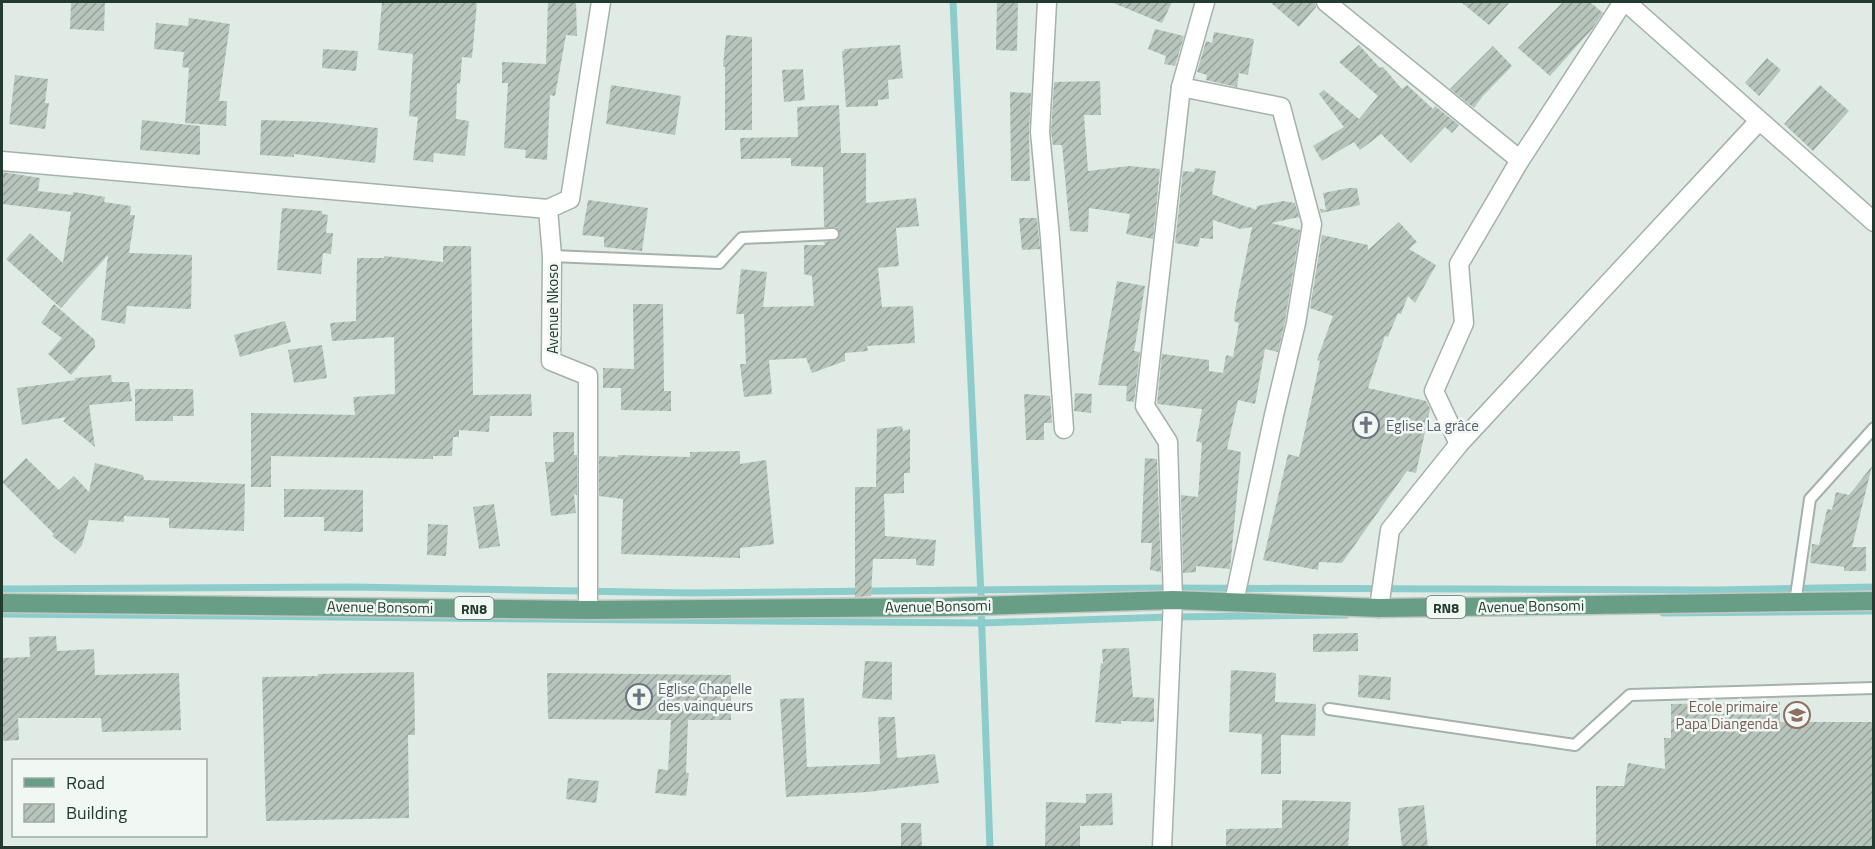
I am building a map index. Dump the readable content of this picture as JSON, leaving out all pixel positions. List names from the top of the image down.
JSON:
{
  "streets": {
    "main road": ["Avenue Bonsomi", "RN8"],
    "street": ["Avenue Nkoso"]
  },
  "crossings": [
    ["Avenue Nkoso", "Avenue Bonsomi"]
  ],
  "places": {
    "church": ["Eglise La grâce", "Eglise Chapelle des vainqueurs"],
    "school or university": ["Ecole primaire Papa Diangenda"]
  },
  "legend": ["Road", "Building"]
}
